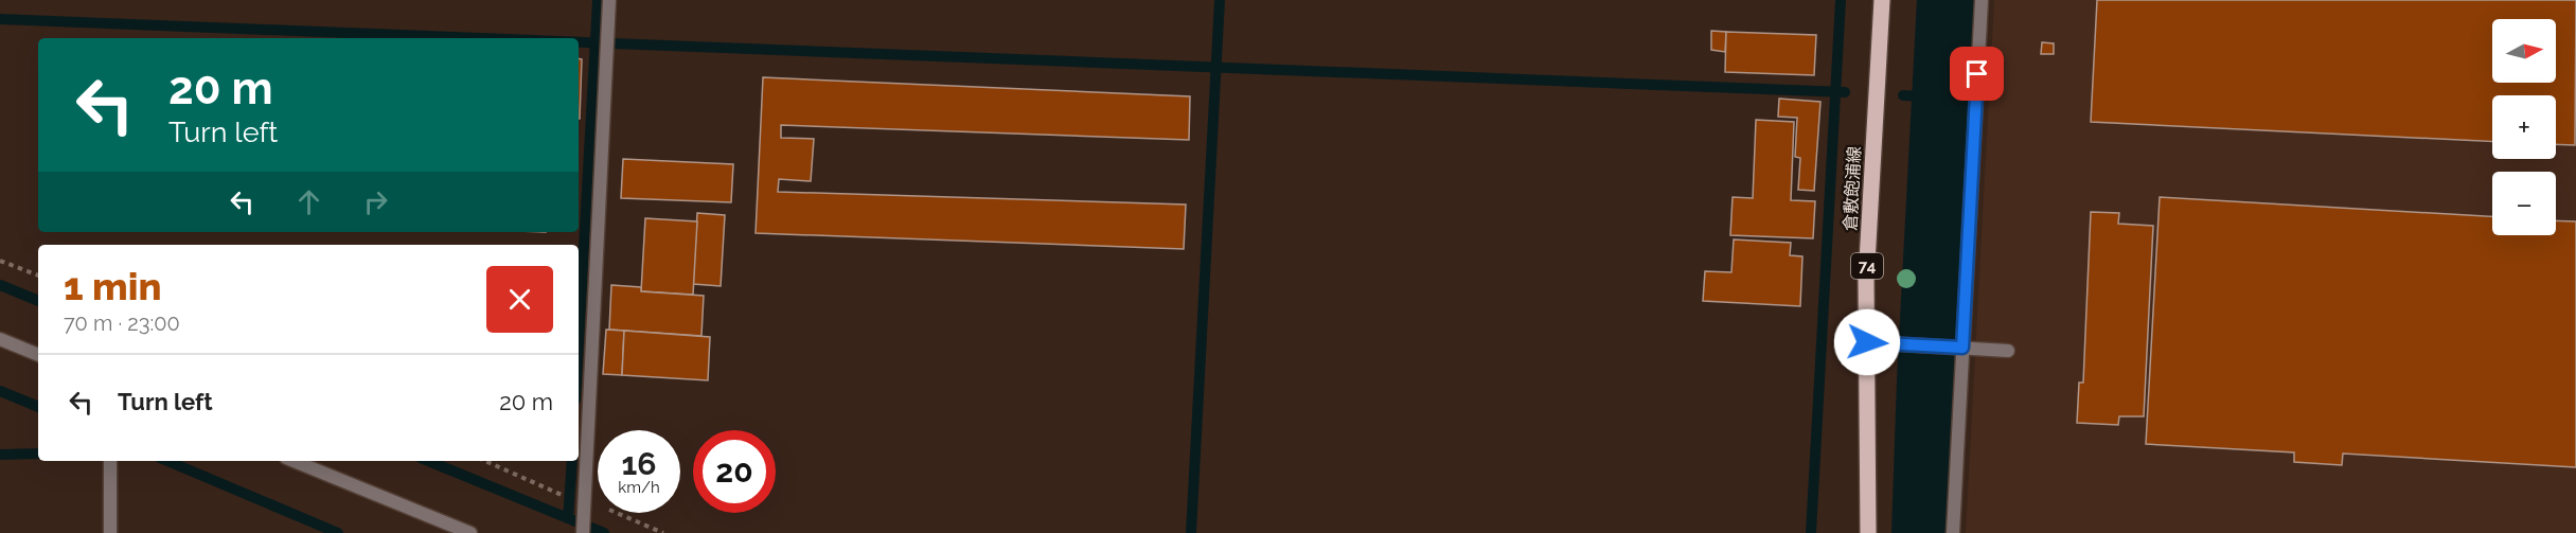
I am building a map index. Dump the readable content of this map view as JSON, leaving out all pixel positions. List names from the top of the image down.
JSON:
{
  "streets": {
    "main road": ["倉敷飽浦線", "74"]
  },
  "north": "right",
  "page": {
    "map_buttons": ["+", "−"],
    "turn": ["20 m", "Turn left"],
    "heading": ["1 min", "70 m · 23:00"],
    "list": [
      {
        "name": "Turn left",
        "value": "20 m"
      }
    ],
    "speed": "16 km/h",
    "limit": "20"
  }
}
